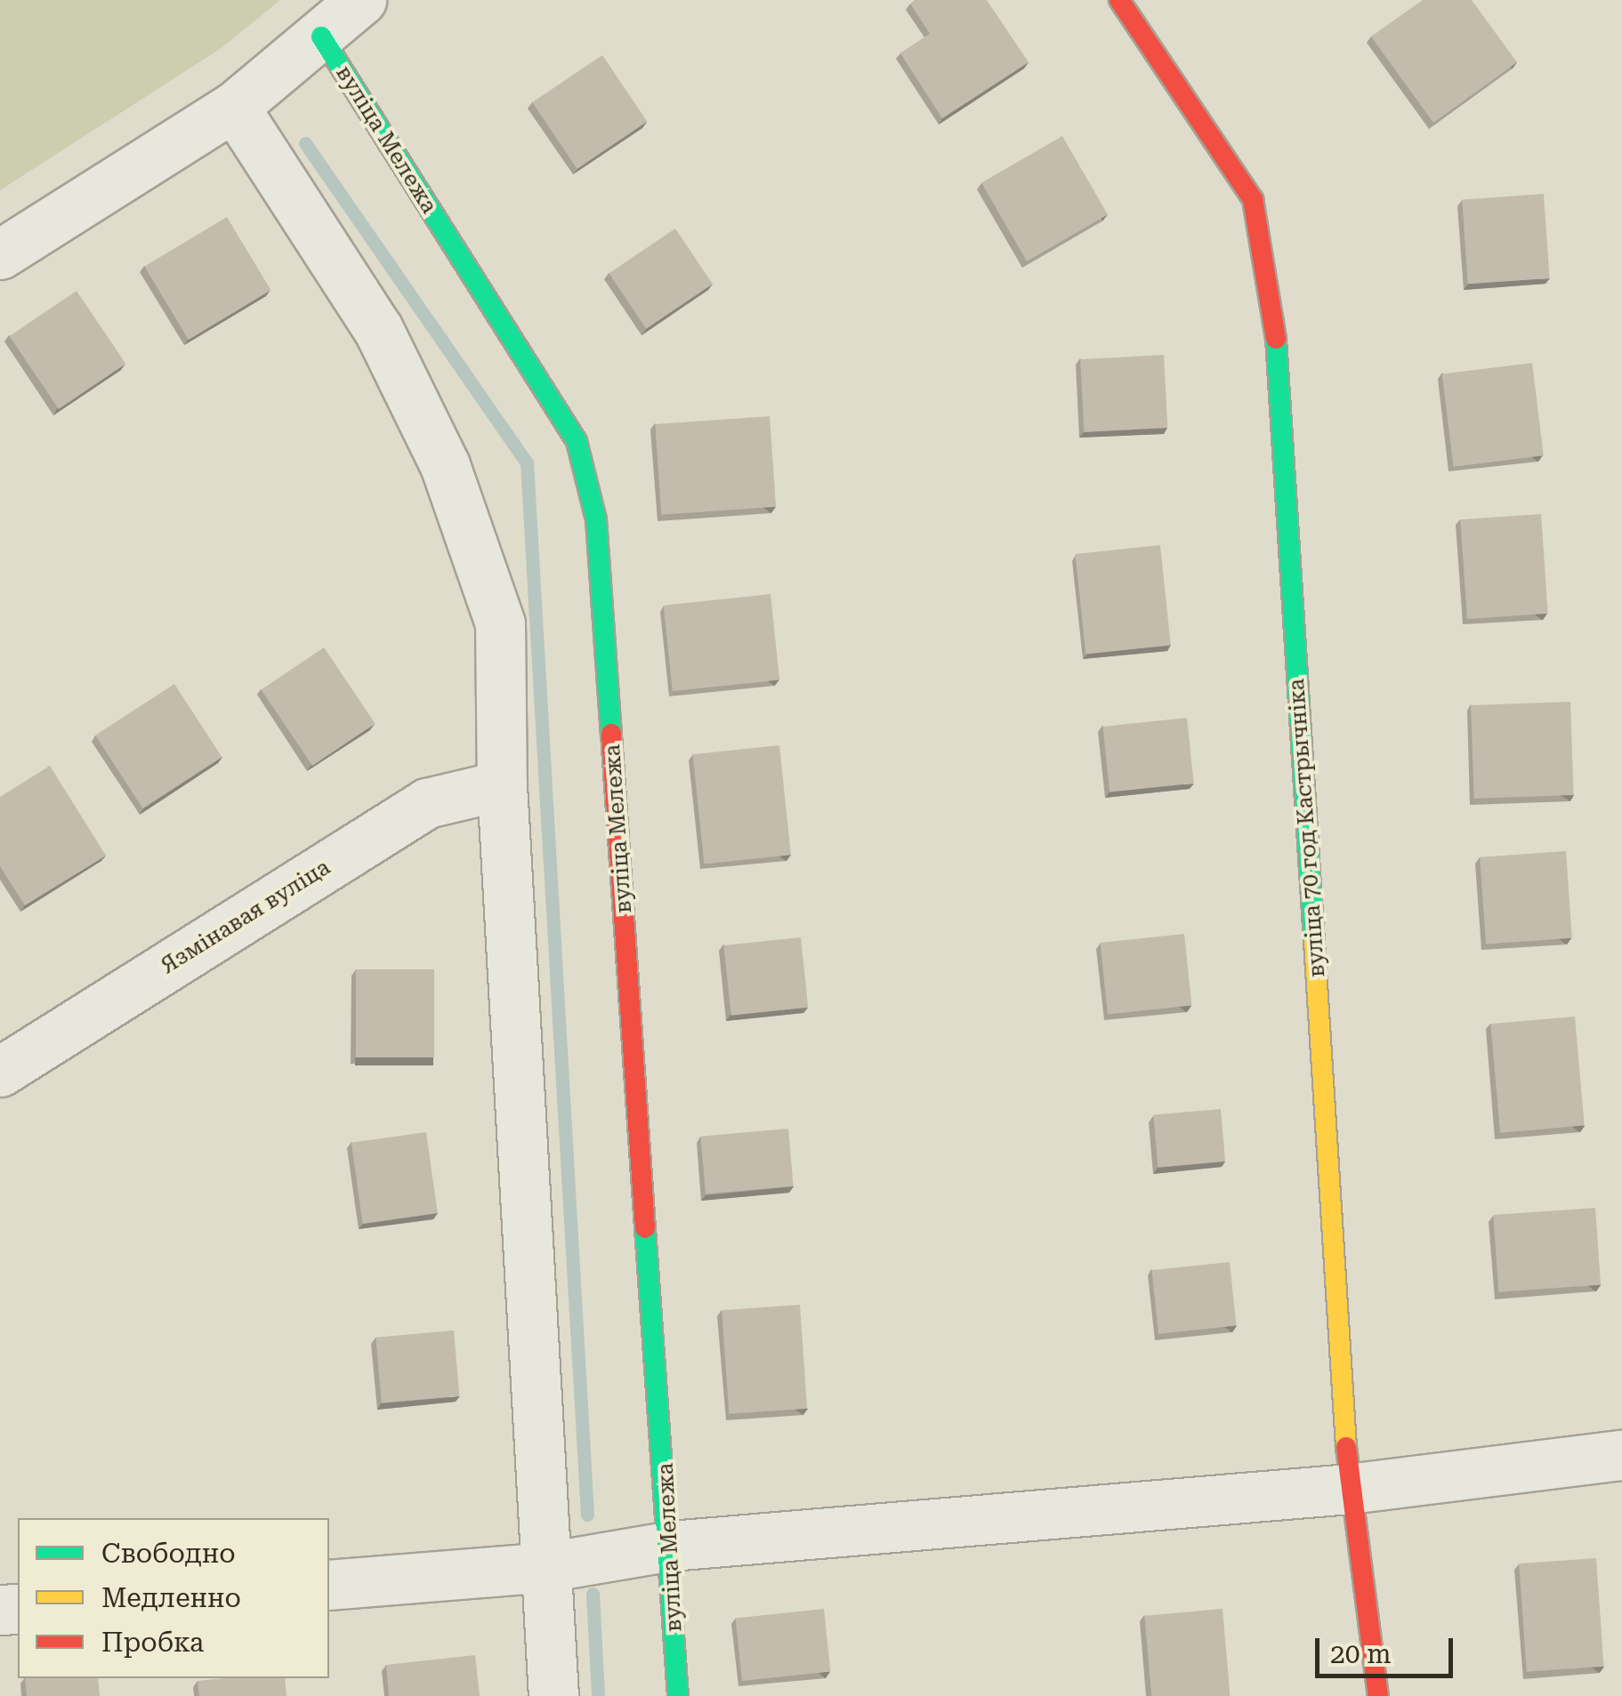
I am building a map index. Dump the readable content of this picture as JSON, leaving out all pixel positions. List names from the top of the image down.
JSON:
{
  "streets": {
    "street": ["вуліца Мележа", "вуліца 70 год Кастрычніка", "Язмінавая вуліца"]
  },
  "legend": ["Свободно", "Медленно", "Пробка"],
  "scale_bar": "20 m"
}
